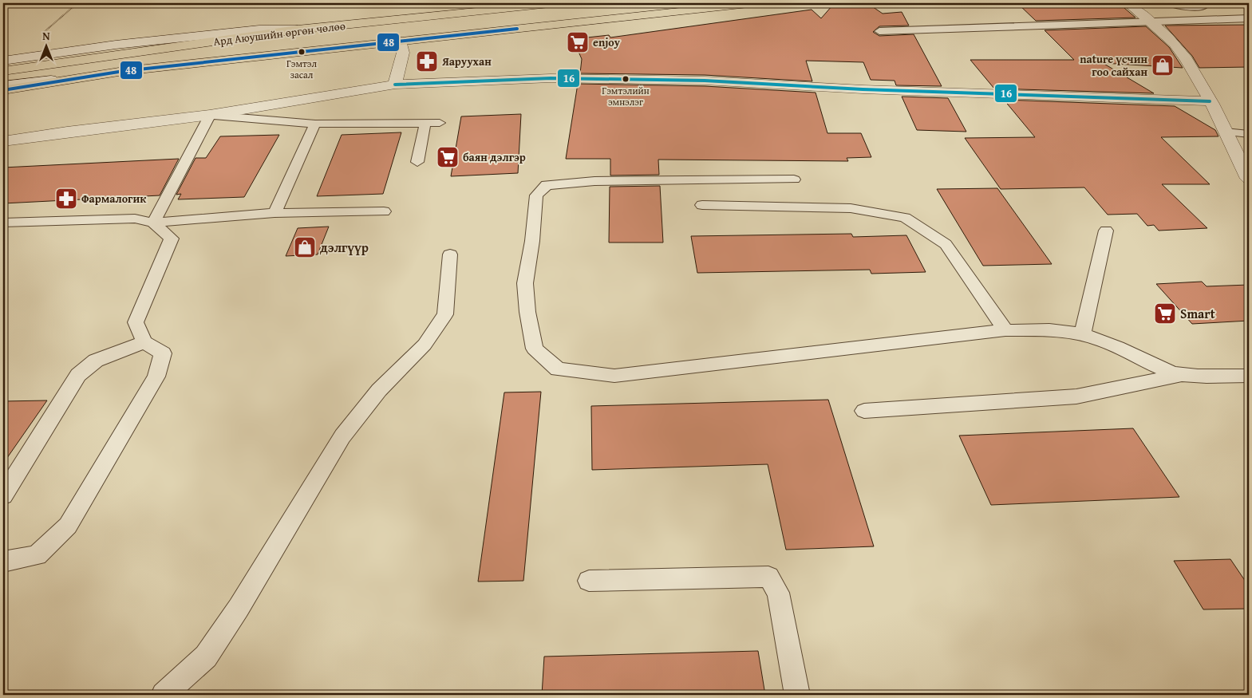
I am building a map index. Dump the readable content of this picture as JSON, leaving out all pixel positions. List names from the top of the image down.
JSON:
{
  "streets": {
    "main road": ["Ард Аюушийн өргөн чөлөө"]
  },
  "places": {
    "supermarket": ["enjoy", "баян дэлгэр", "Smart"],
    "other": ["Гэмтэл засал", "Гэмтэлийн эмнэлэг"],
    "pharmacy": ["Яаруухан", "Фармалогик"],
    "shop": ["nature үсчин гоо сайхан", "дэлгүүр"]
  },
  "lines": ["transit line 48", "transit line 16"],
  "north": "top"
}
